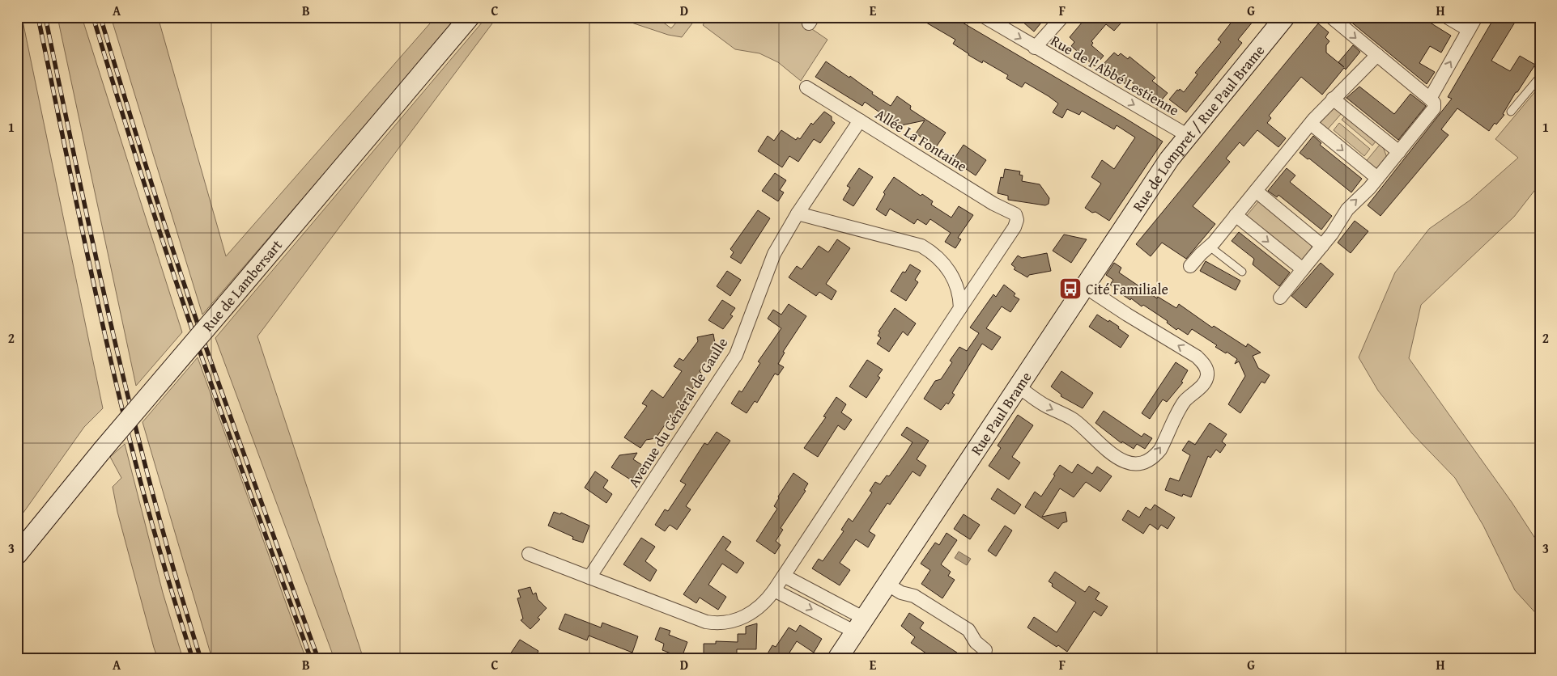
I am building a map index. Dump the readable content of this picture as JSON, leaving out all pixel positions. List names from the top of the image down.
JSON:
{
  "streets": {
    "street": [
      "Rue de l'Abbé Lestienne",
      "Rue de Lompret / Rue Paul Brame",
      "Allée La Fontaine",
      "Rue de Lambersart",
      "Avenue du Général de Gaulle",
      "Rue Paul Brame"
    ]
  },
  "crossings": [
    ["Rue de l'Abbé Lestienne", "Rue de Lompret / Rue Paul Brame"],
    ["Rue de Lompret / Rue Paul Brame", "Rue Paul Brame"],
    ["Allée La Fontaine", "Avenue du Général de Gaulle"]
  ],
  "one_way": ["Rue de l'Abbé Lestienne"],
  "places": {
    "bus stop": ["Cité Familiale"]
  },
  "grid": {
    "columns": [
      "A",
      "B",
      "C",
      "D",
      "E",
      "F",
      "G",
      "H"
    ],
    "rows": ["1", "2", "3"]
  }
}
